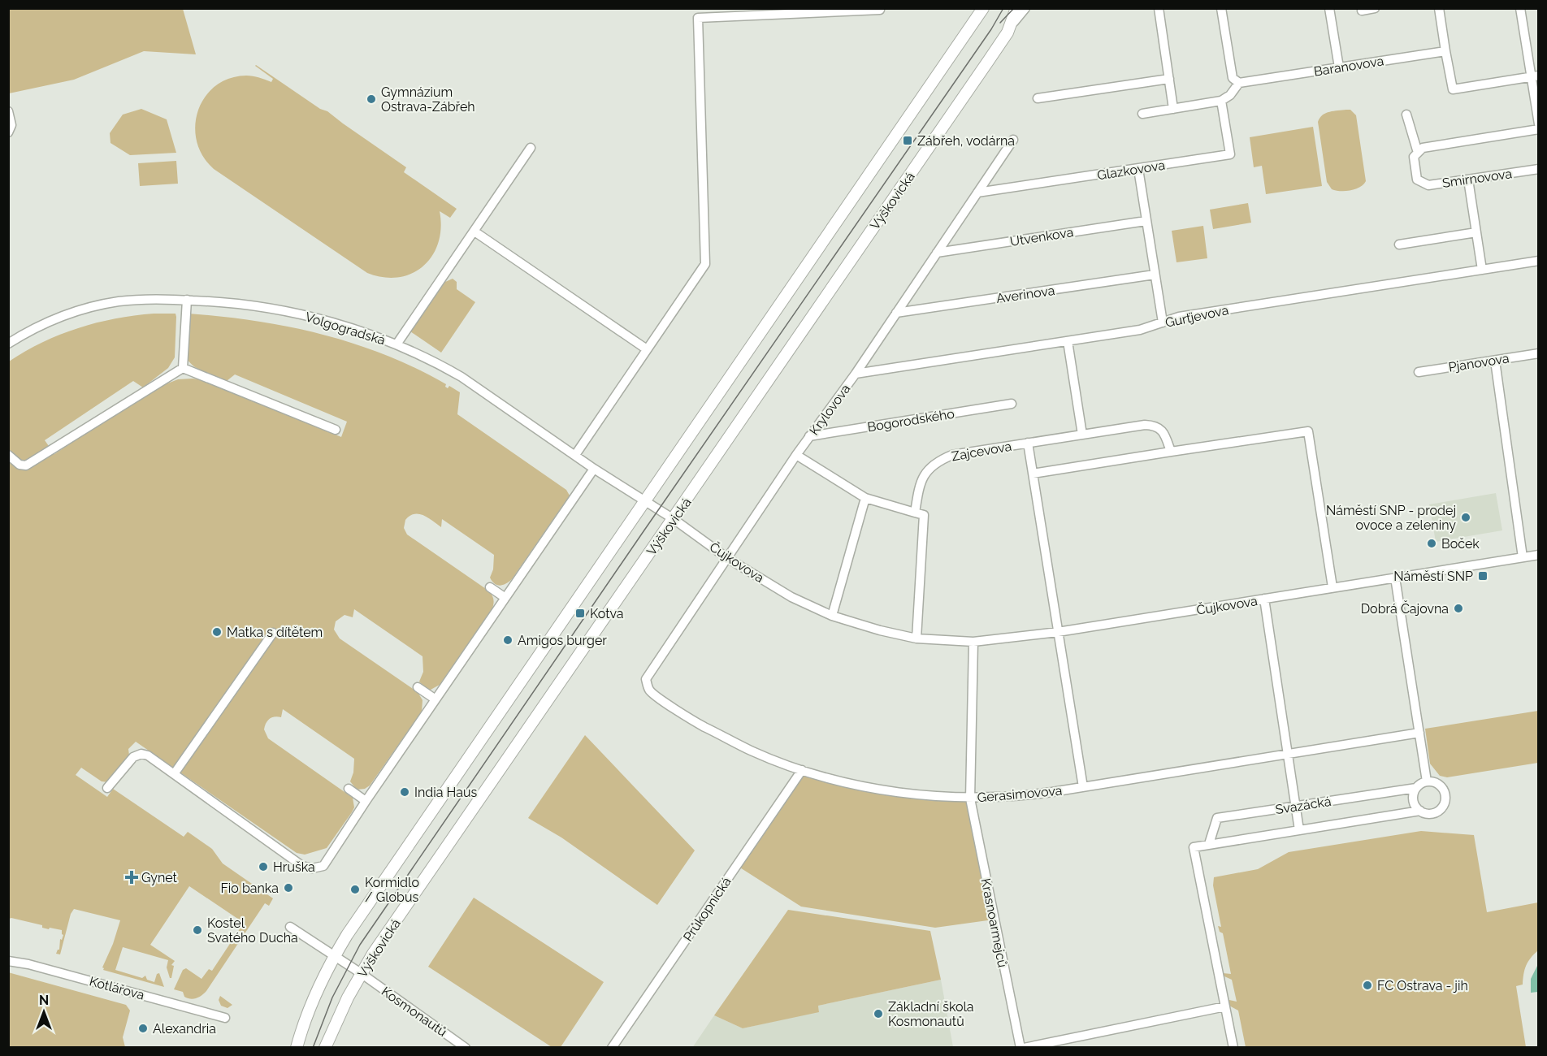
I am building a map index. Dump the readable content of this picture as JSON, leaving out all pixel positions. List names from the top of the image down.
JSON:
{
  "streets": {
    "street": [
      "Baranovova",
      "Glazkovova",
      "Smirnovova",
      "Výškovická",
      "Utvenkova",
      "Averinova",
      "Gurťjevova",
      "Volgogradská",
      "Pjanovova",
      "Krylovova",
      "Bogorodského",
      "Zajcevova",
      "Čujkovova",
      "Gerasimovova",
      "Svazácká",
      "Průkopnická",
      "Krasnoarmejců",
      "Kotlářova",
      "Kosmonautů"
    ]
  },
  "crossings": [
    ["Glazkovova", "Krylovova"],
    ["Výškovická", "Čujkovova"],
    ["Výškovická", "Kosmonautů"],
    ["Utvenkova", "Krylovova"],
    ["Averinova", "Krylovova"],
    ["Gurťjevova", "Krylovova"],
    ["Volgogradská", "Čujkovova"],
    ["Krylovova", "Bogorodského"],
    ["Krylovova", "Čujkovova"],
    ["Krylovova", "Gerasimovova"],
    ["Čujkovova", "Krasnoarmejců"],
    ["Gerasimovova", "Průkopnická"],
    ["Gerasimovova", "Krasnoarmejců"]
  ],
  "places": {
    "other": [
      "Gymnázium Ostrava-Zábřeh",
      "Náměstí SNP - prodej ovoce a zeleniny",
      "Boček",
      "Dobrá Čajovna",
      "Matka s dítětem",
      "Amigos burger",
      "India Haus",
      "Hruška",
      "Fio banka",
      "Kormidlo / Globus",
      "Kostel Svatého Ducha",
      "FC Ostrava - jih",
      "Základní škola Kosmonautů",
      "Alexandria"
    ],
    "transit": ["Zábřeh, vodárna", "Náměstí SNP", "Kotva"],
    "health": ["Gynet"]
  },
  "north": "top"
}
